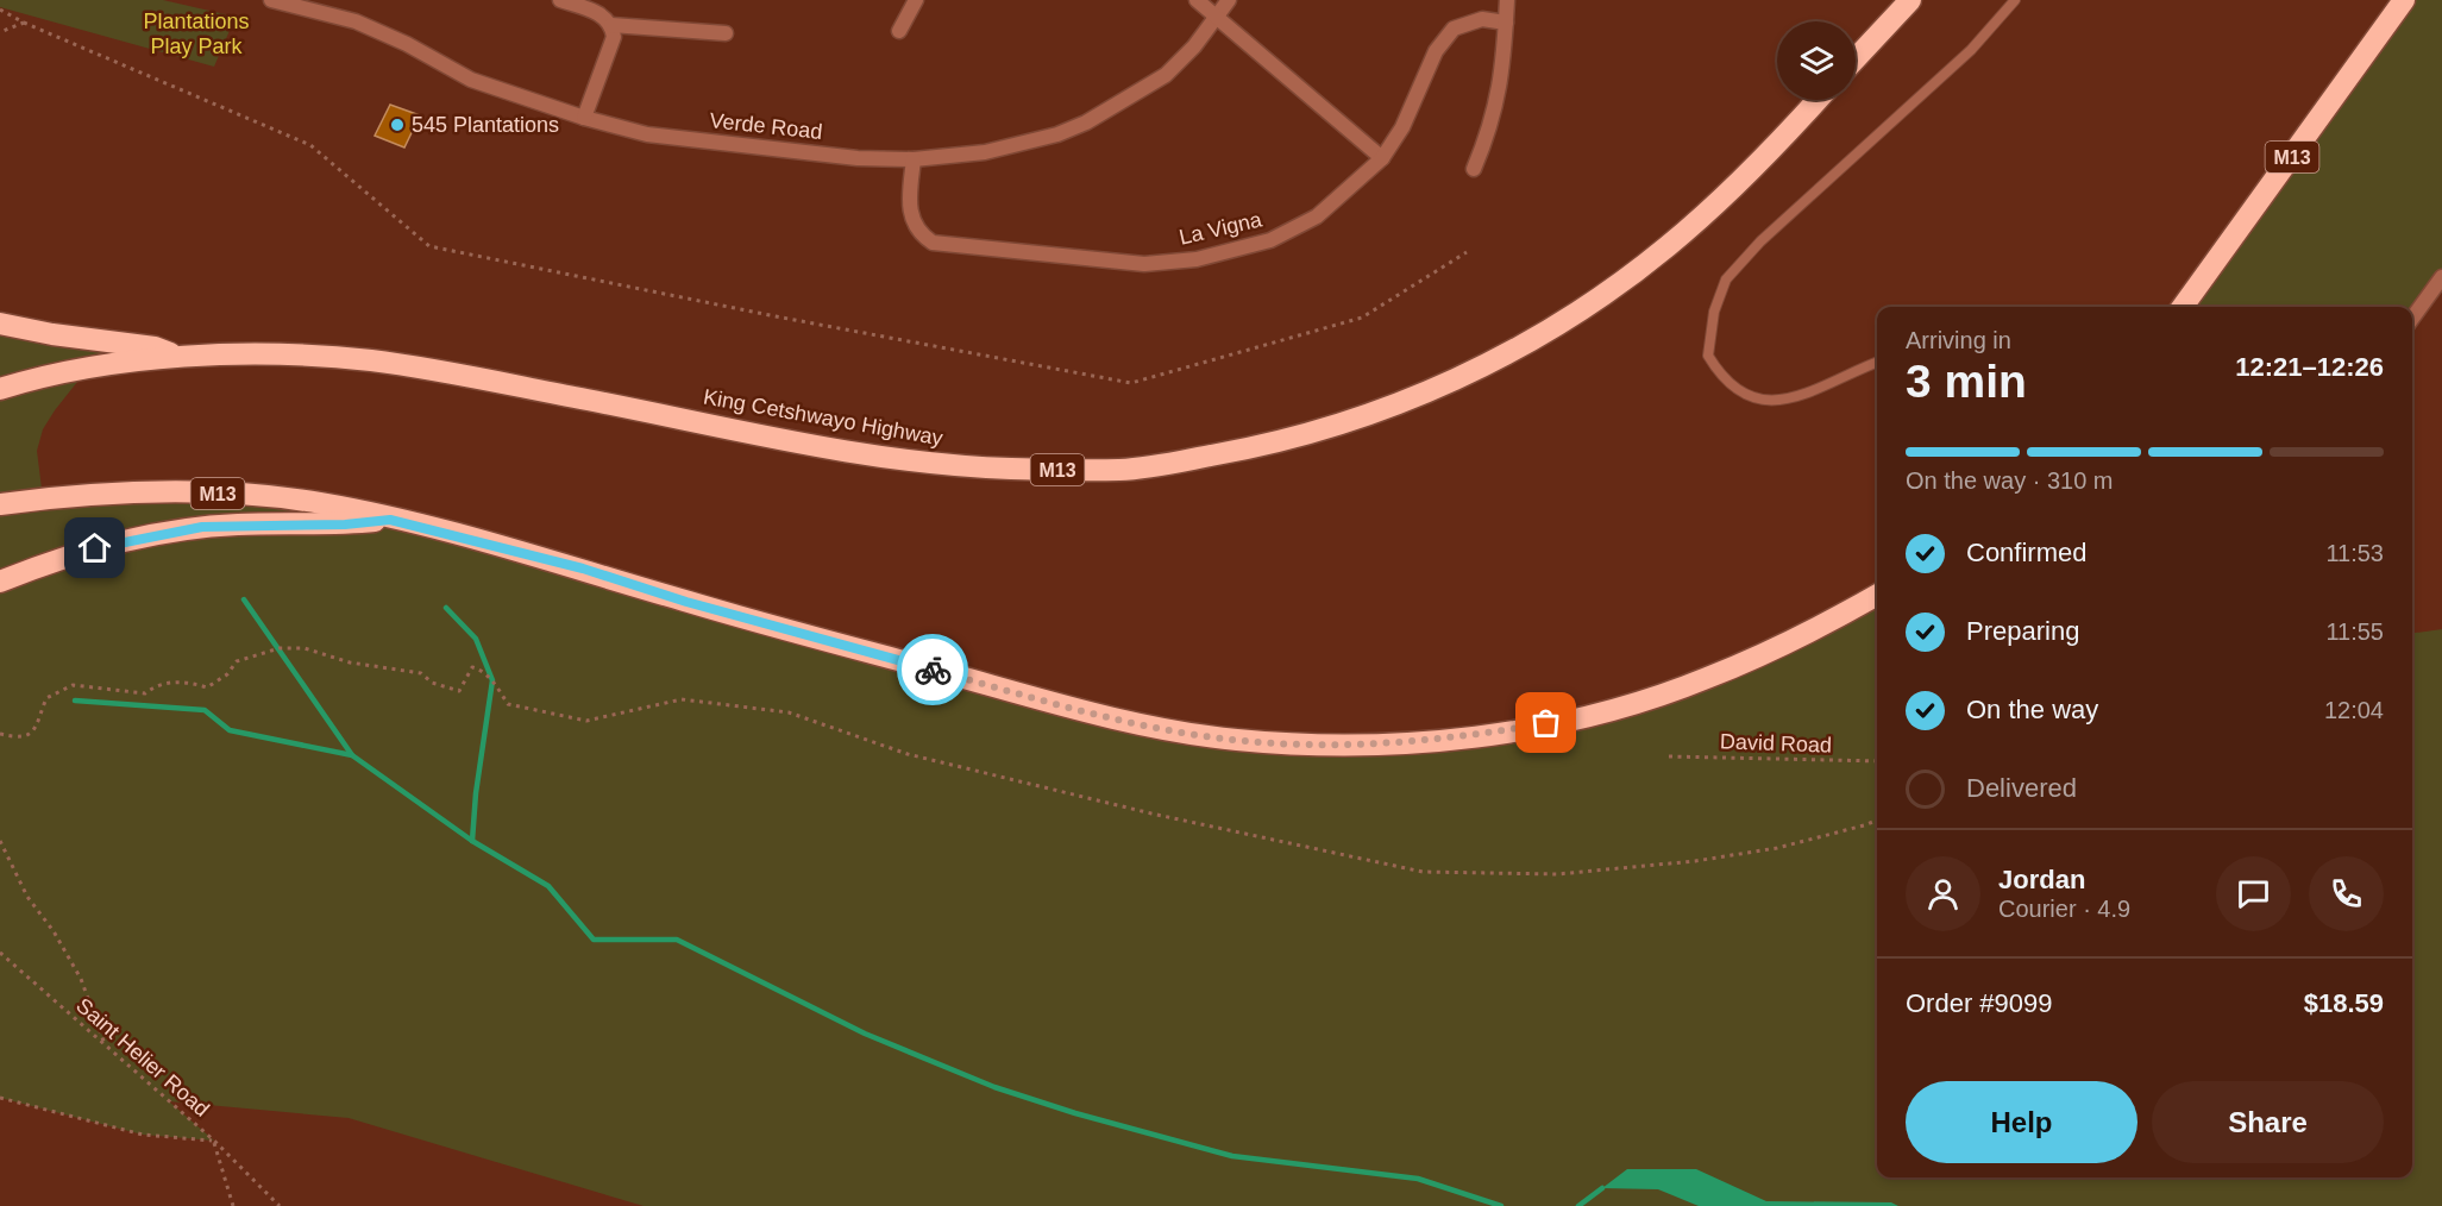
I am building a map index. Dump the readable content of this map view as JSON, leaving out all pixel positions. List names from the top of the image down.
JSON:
{
  "streets": {
    "highway": ["M13", "King Cetshwayo Highway"],
    "street": ["Verde Road", "La Vigna"],
    "path": ["David Road", "Saint Helier Road"]
  },
  "crossings": [
    ["Verde Road", "La Vigna"]
  ],
  "parks": ["Plantations Play Park"],
  "places": ["545 Plantations"],
  "page": {
    "heading": ["3 min", "Arriving in", "12:21–12:26"],
    "panel": [
      "Jordan",
      "Courier · 4.9",
      "Order #9099",
      "$18.59"
    ],
    "bar": "On the way · 310 m",
    "list": [
      ["Confirmed", "11:53"],
      ["Preparing", "11:55"],
      ["On the way", "12:04"],
      "Delivered"
    ],
    "buttons": ["Help", "Share"]
  }
}
